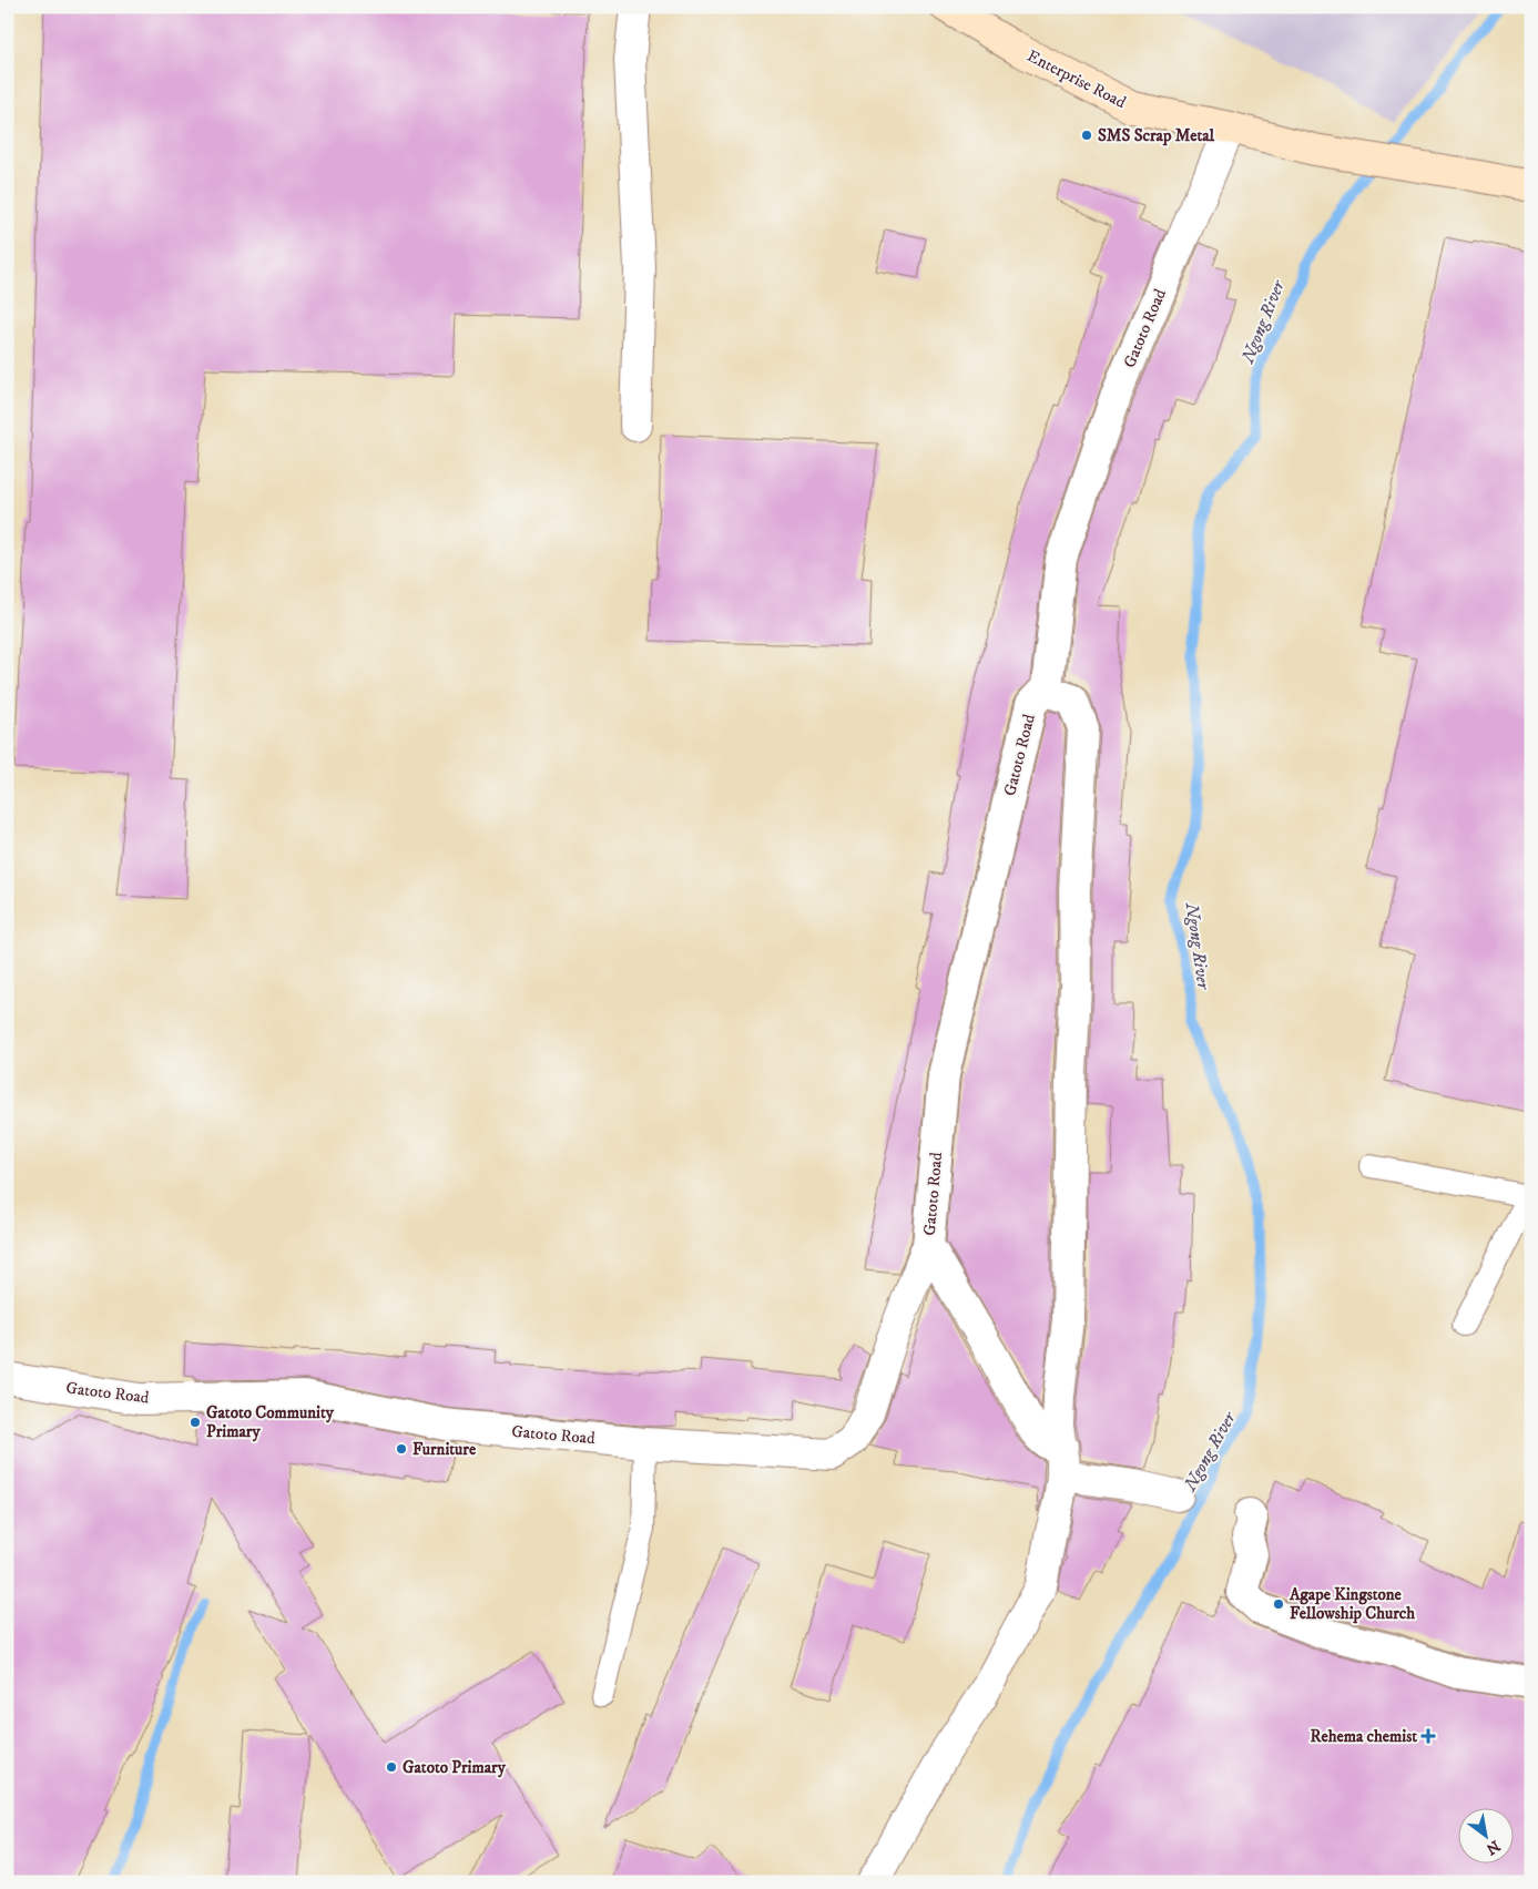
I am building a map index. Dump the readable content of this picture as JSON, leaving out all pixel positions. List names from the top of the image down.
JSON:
{
  "streets": {
    "main road": ["Enterprise Road"],
    "street": ["Gatoto Road"]
  },
  "crossings": [
    ["Enterprise Road", "Gatoto Road"]
  ],
  "water": ["Ngong River"],
  "places": {
    "other": [
      "SMS Scrap Metal",
      "Gatoto Community Primary",
      "Furniture",
      "Agape Kingstone Fellowship Church",
      "Gatoto Primary"
    ],
    "health": ["Rehema chemist"]
  },
  "north": "bottom right"
}
